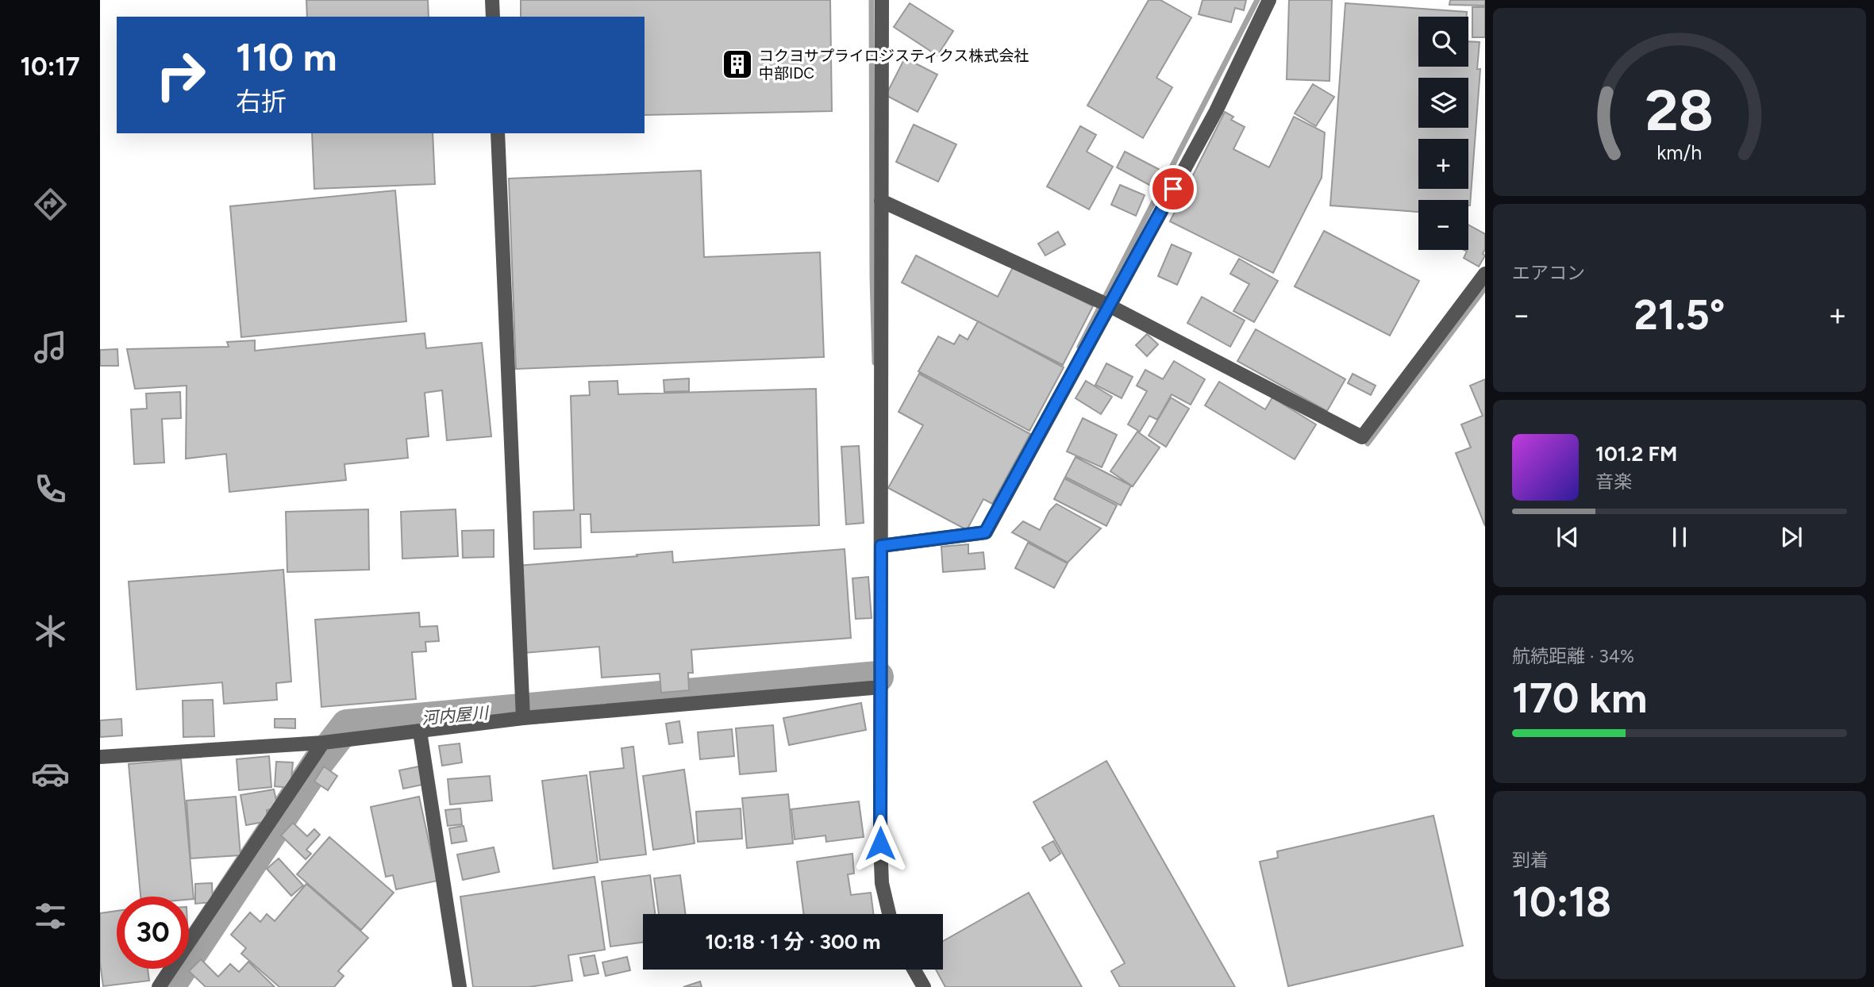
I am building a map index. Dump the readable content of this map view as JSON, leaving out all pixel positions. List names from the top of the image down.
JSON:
{
  "water": ["河内屋川"],
  "places": {
    "building": ["コクヨサプライロジスティクス株式会社 中部IDC"]
  },
  "page": {
    "tabs": "10:17",
    "map_buttons": ["+", "−"],
    "turn": ["110 m", "右折"],
    "tile": [
      "エアコン",
      ["航続距離 · 34%", "170 km"],
      ["到着", "10:18"]
    ],
    "heat": ["−", "21.5°", "+"],
    "song": ["101.2 FM", "音楽"],
    "limit": "30",
    "trip": "10:18 · 1 分 · 300 m",
    "gauge": ["28", "km/h"]
  }
}
